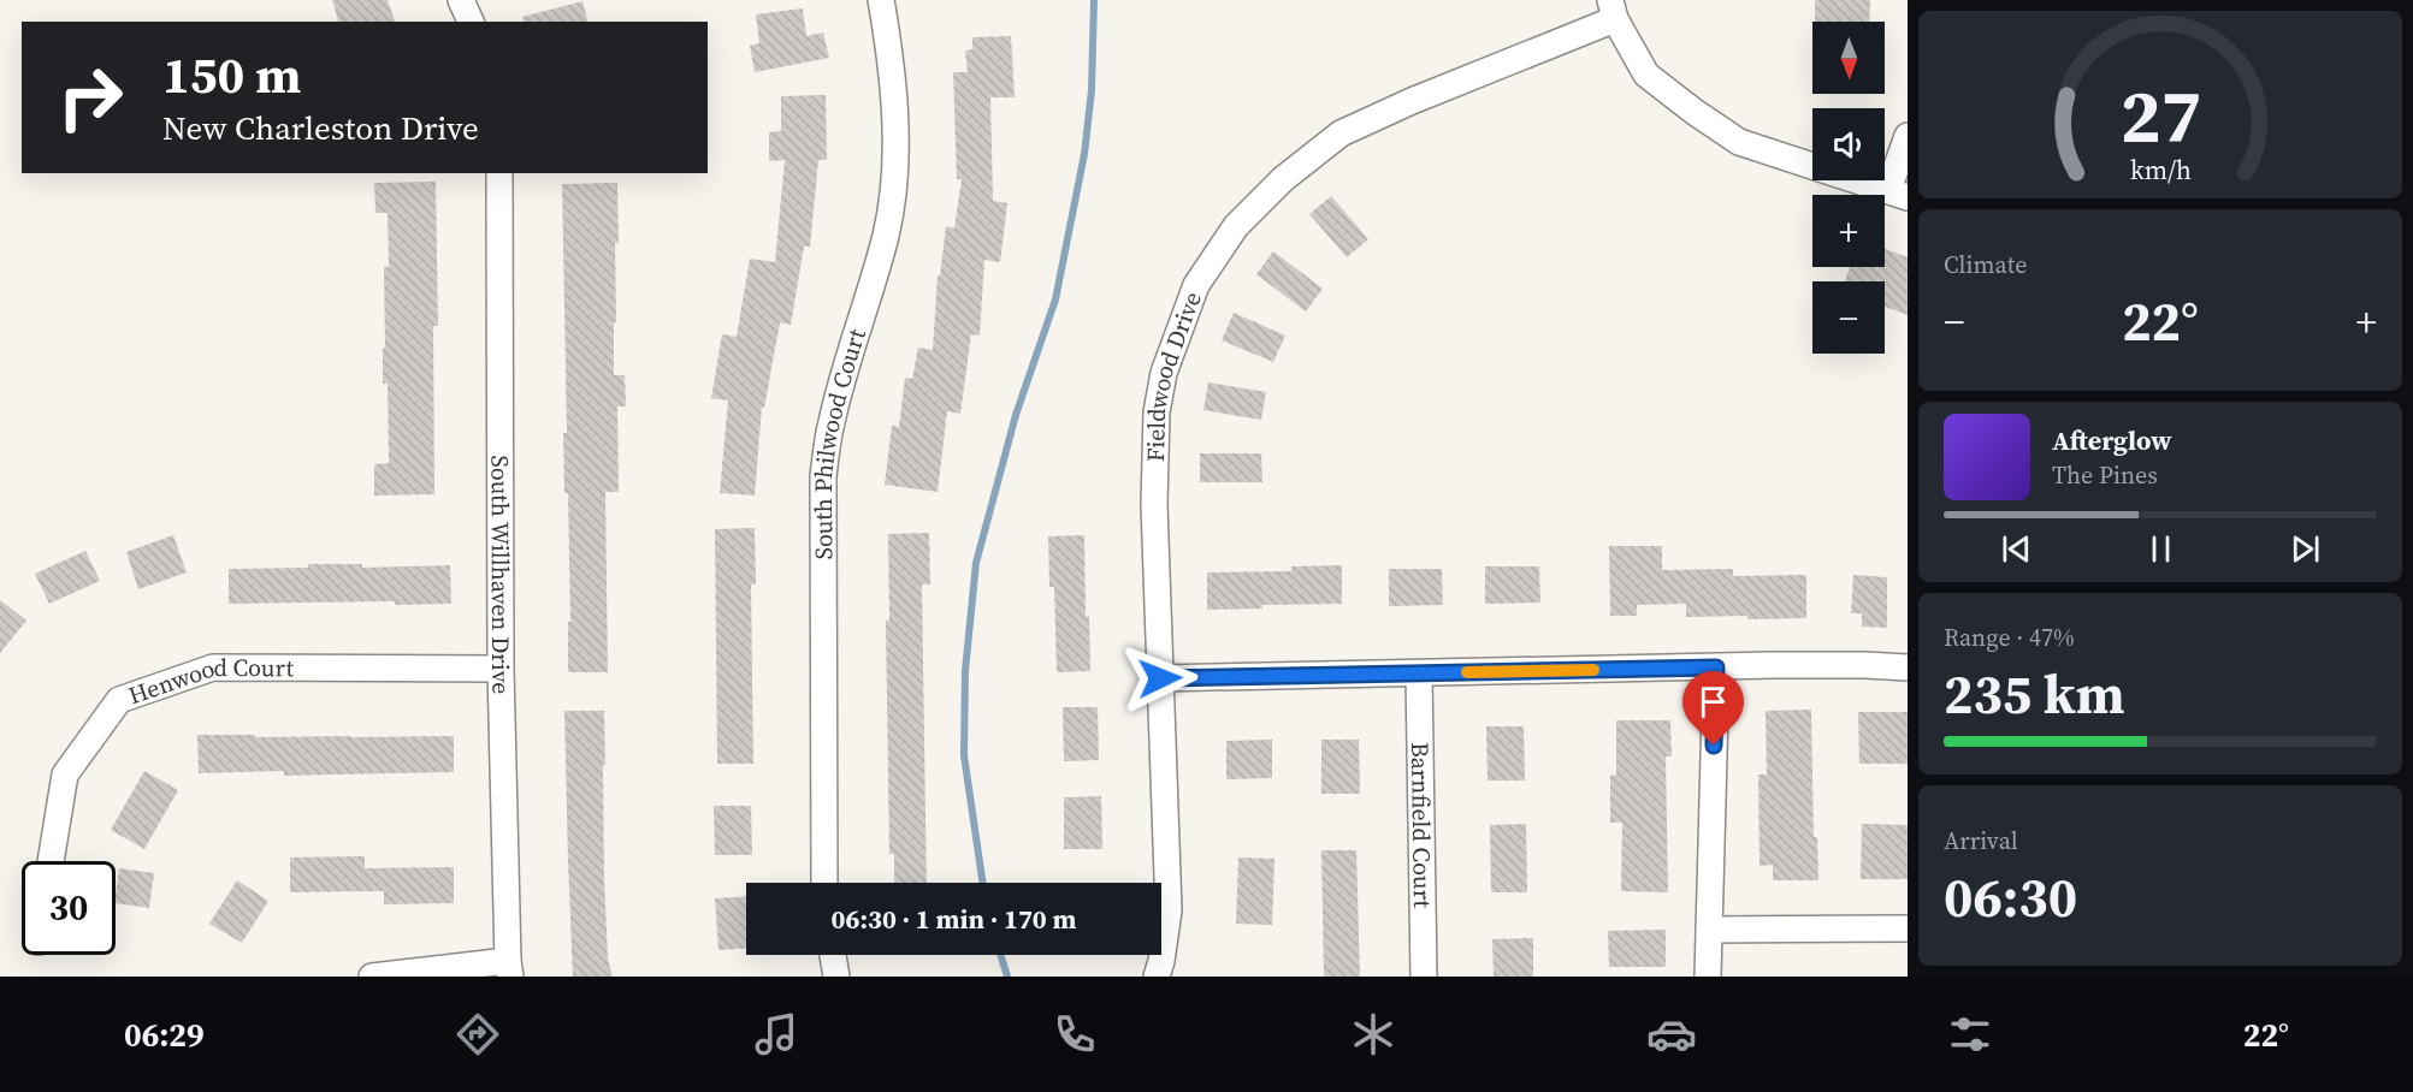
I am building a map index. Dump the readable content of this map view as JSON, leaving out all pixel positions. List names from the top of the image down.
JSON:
{
  "streets": {
    "street": [
      "Fieldwood Drive",
      "South Philwood Court",
      "South Willhaven Drive",
      "Henwood Court",
      "Barnfield Court"
    ]
  },
  "crossings": [
    ["South Willhaven Drive", "Henwood Court"]
  ],
  "north": "bottom",
  "page": {
    "map_buttons": ["+", "−"],
    "turn": ["150 m", "New Charleston Drive"],
    "tile": [
      "Climate",
      ["Range · 47%", "235 km"],
      ["Arrival", "06:30"]
    ],
    "heat": ["−", "22°", "+"],
    "song": ["Afterglow", "The Pines"],
    "limit": "30",
    "trip": "06:30 · 1 min · 170 m",
    "tabs": ["06:29", "22°"],
    "gauge": ["27", "km/h"]
  }
}
